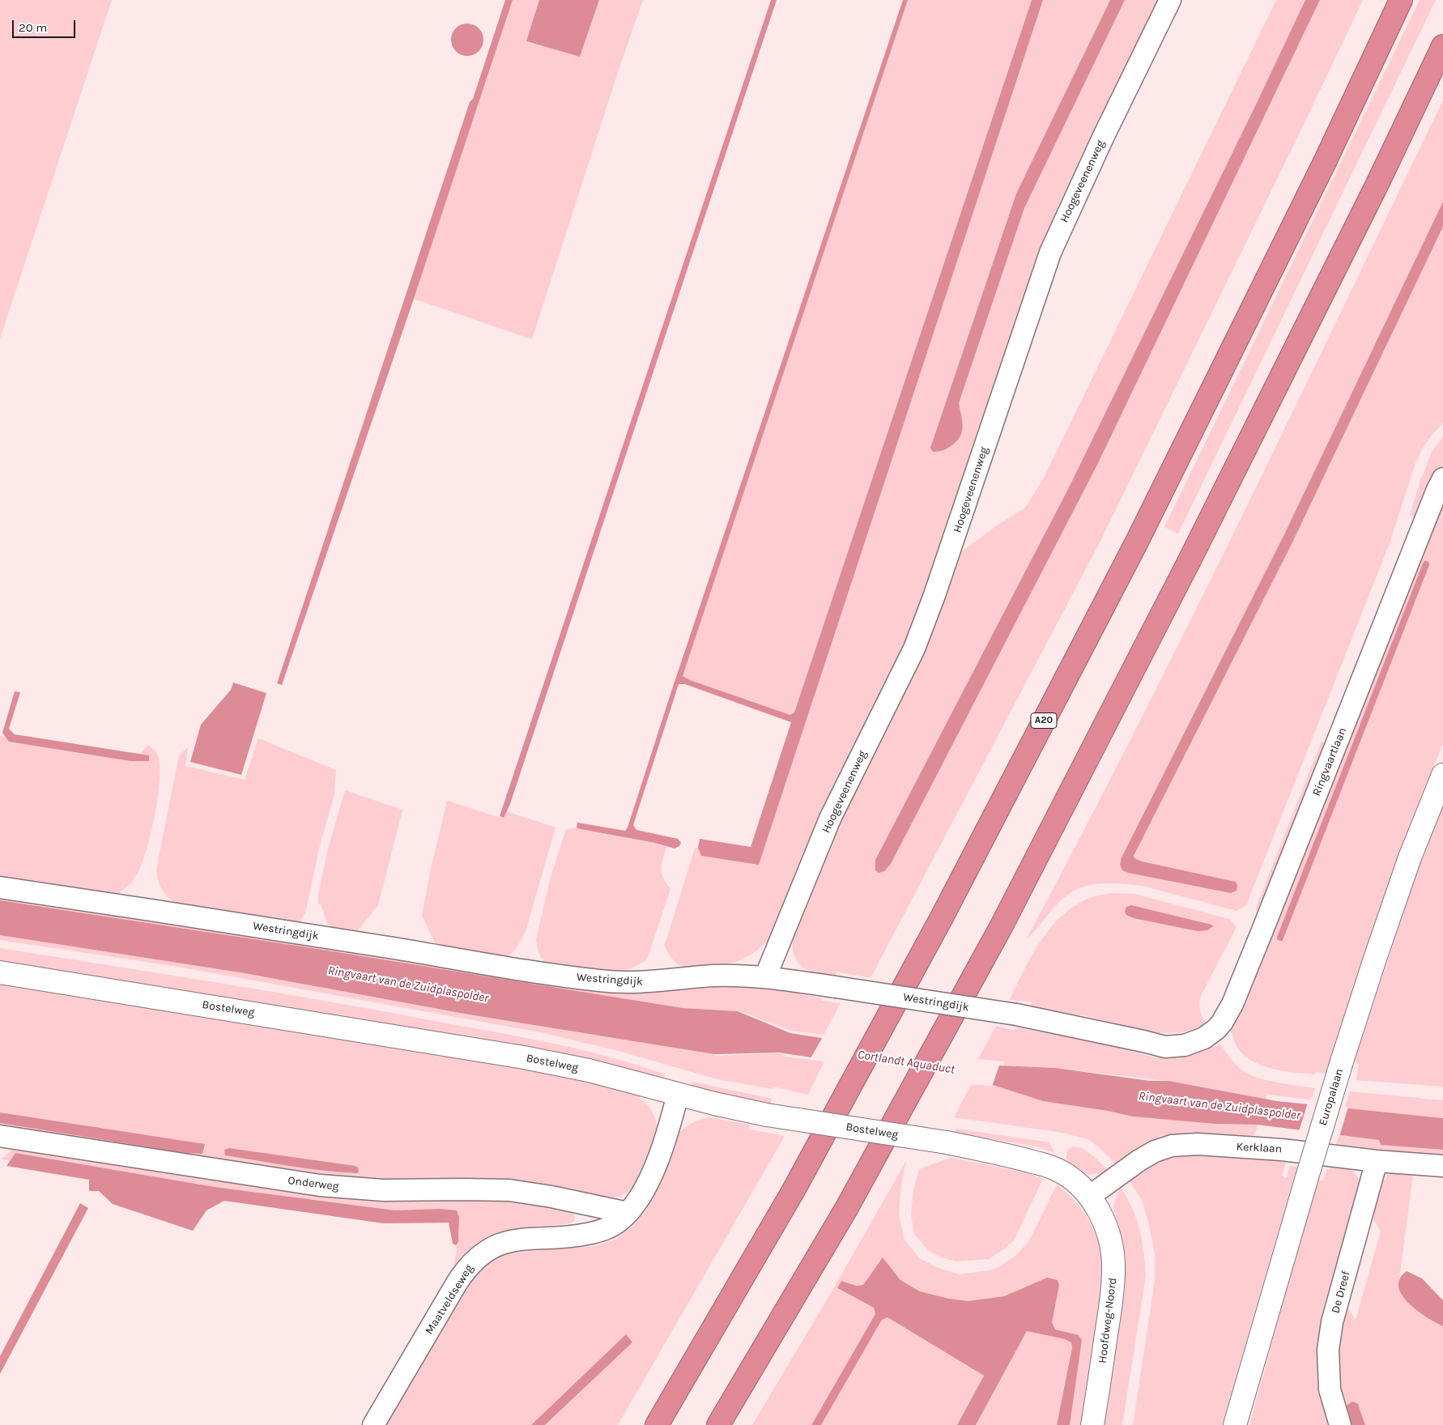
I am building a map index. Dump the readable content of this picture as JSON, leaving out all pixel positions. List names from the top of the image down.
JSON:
{
  "streets": {
    "highway": ["A20"],
    "street": [
      "Hoogeveenenweg",
      "Ringvaartlaan",
      "Westringdijk",
      "Bostelweg",
      "Europalaan",
      "Kerklaan",
      "Onderweg",
      "De Dreef",
      "Maatveldseweg",
      "Hoofdweg-Noord"
    ]
  },
  "crossings": [
    ["Hoogeveenenweg", "Westringdijk"],
    ["Ringvaartlaan", "Westringdijk"],
    ["Bostelweg", "Kerklaan"],
    ["Bostelweg", "Maatveldseweg"],
    ["Bostelweg", "Hoofdweg-Noord"],
    ["Kerklaan", "De Dreef"],
    ["Kerklaan", "Hoofdweg-Noord"],
    ["Onderweg", "Maatveldseweg"]
  ],
  "water": ["Ringvaart van de Zuidplaspolder", "Cortlandt Aquaduct"],
  "scale_bar": "20 m"
}
